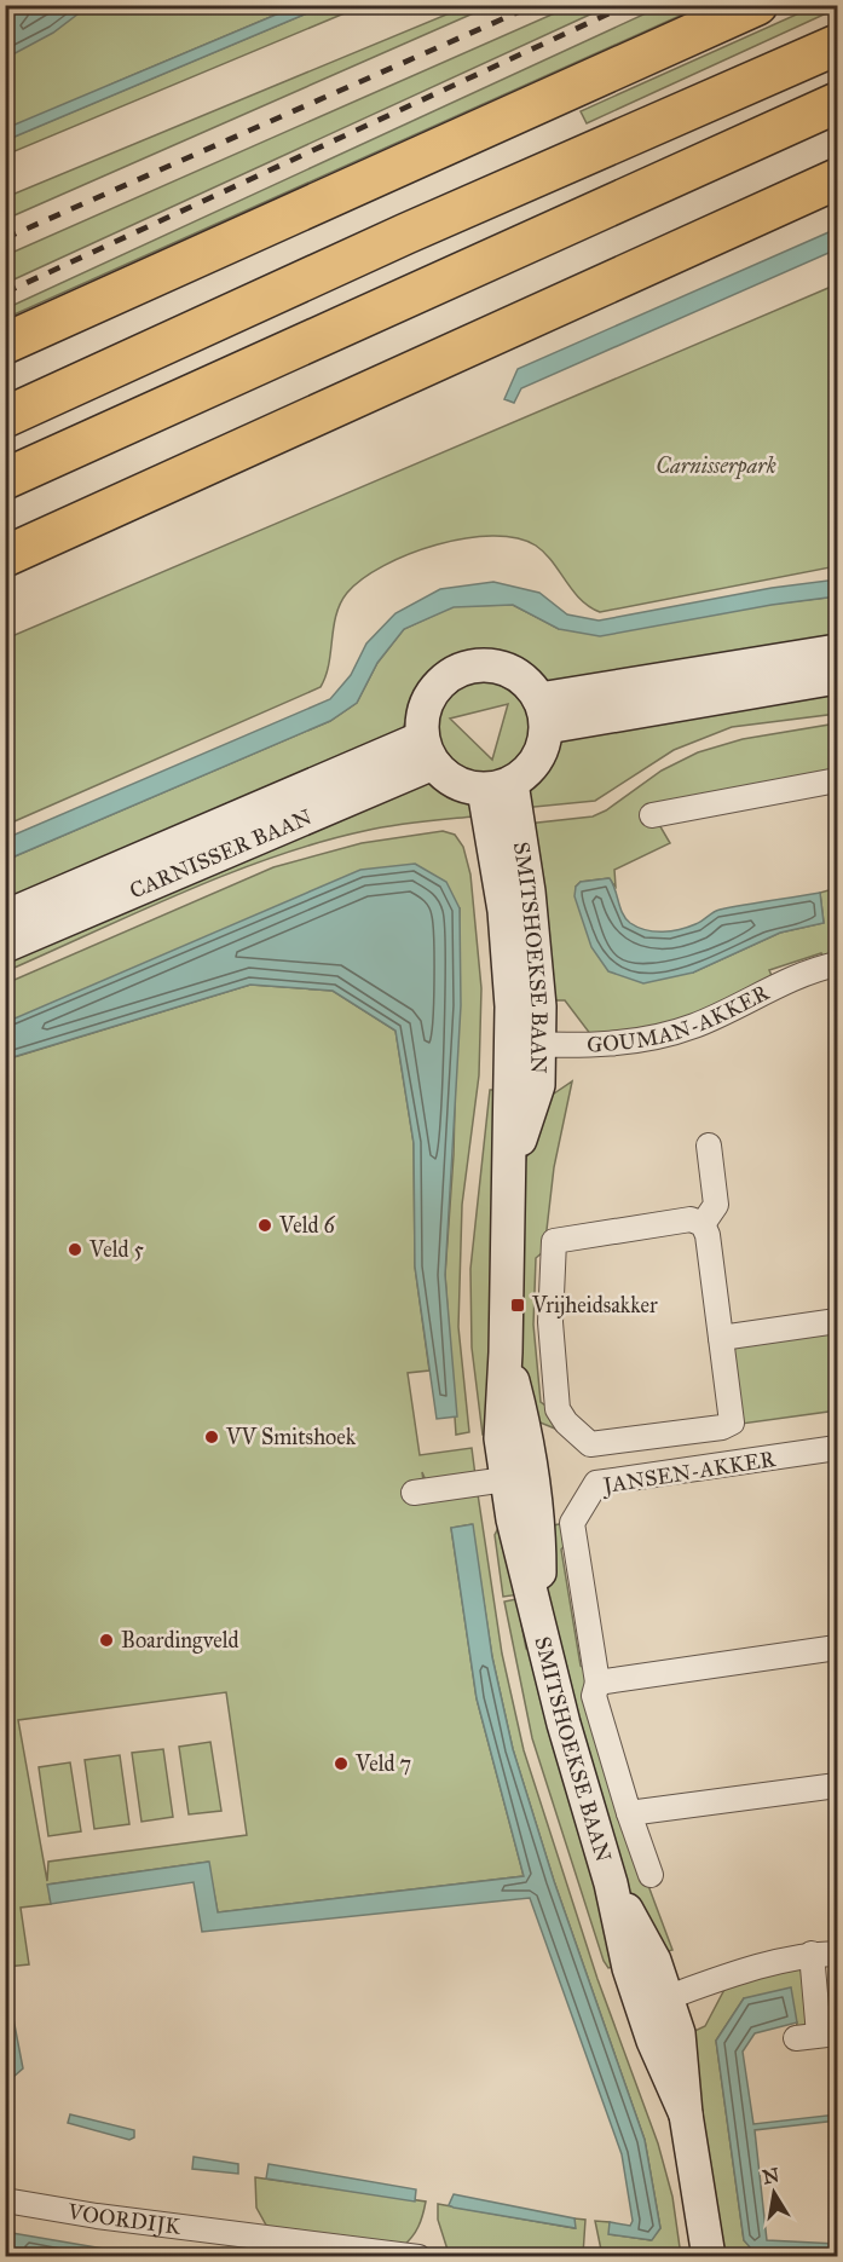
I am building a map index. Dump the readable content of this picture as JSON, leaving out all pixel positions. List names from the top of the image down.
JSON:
{
  "streets": {
    "main road": ["CARNISSER BAAN", "SMITSHOEKSE BAAN"],
    "street": ["GOUMAN-AKKER", "JANSEN-AKKER", "VOORDIJK"]
  },
  "crossings": [
    ["CARNISSER BAAN", "SMITSHOEKSE BAAN"],
    ["SMITSHOEKSE BAAN", "GOUMAN-AKKER"]
  ],
  "parks": ["Carnisserpark"],
  "places": {
    "other": [
      "Veld 6",
      "Veld 5",
      "VV Smitshoek",
      "Boardingveld",
      "Veld 7"
    ],
    "transit": ["Vrijheidsakker"]
  },
  "north": "top"
}
